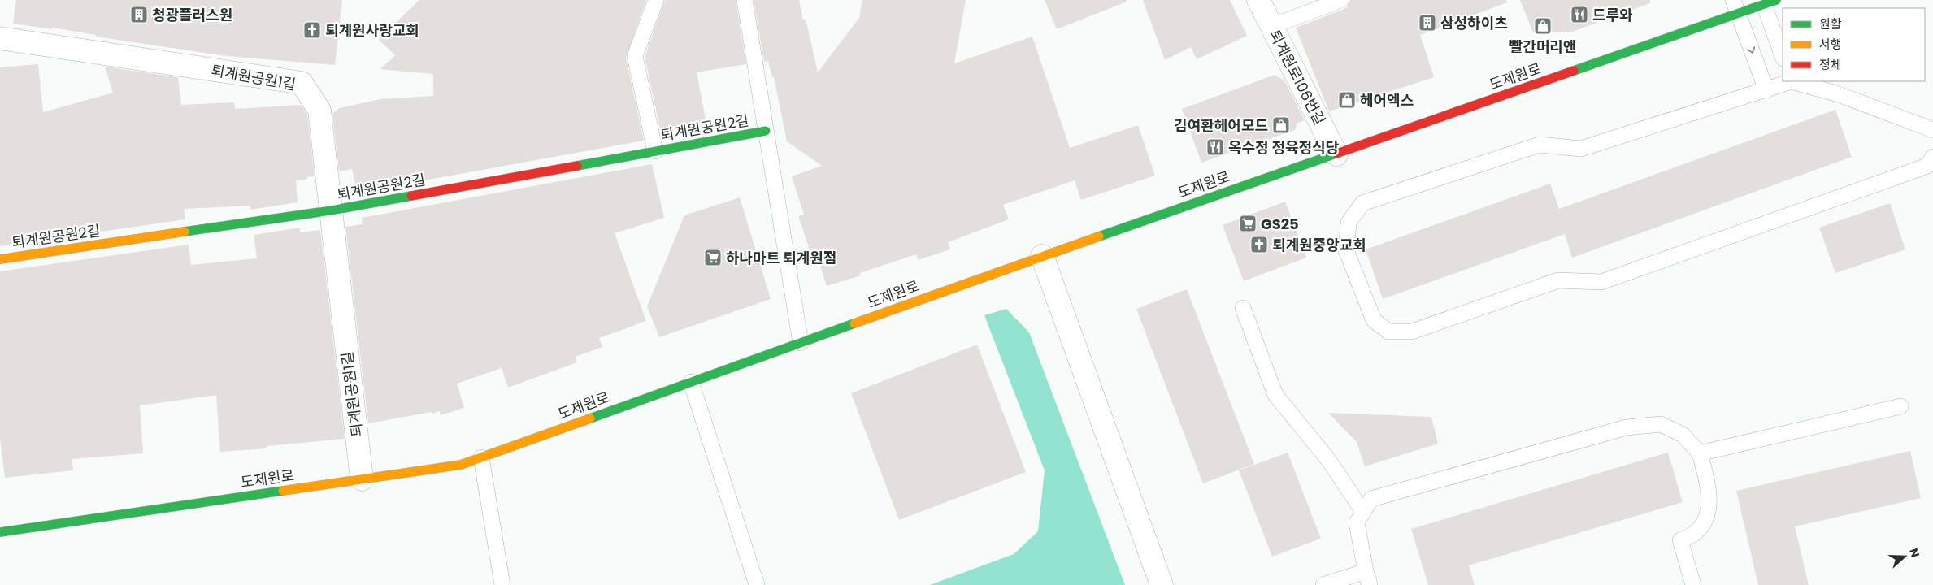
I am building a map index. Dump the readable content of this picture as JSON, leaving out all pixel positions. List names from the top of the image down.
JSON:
{
  "streets": {
    "street": [
      "도제원로",
      "퇴계원공원1길",
      "퇴계원로106번길",
      "퇴계원공원2길"
    ]
  },
  "crossings": [
    ["도제원로", "퇴계원공원1길"],
    ["도제원로", "퇴계원로106번길"],
    ["퇴계원공원1길", "퇴계원공원2길"]
  ],
  "places": {
    "building": ["청광플러스원", "삼성하이츠"],
    "restaurant": ["드루와", "옥수정 정육정식당"],
    "shop": ["빨간머리앤", "헤어엑스", "김여환헤어모드"],
    "church": ["퇴계원사랑교회", "퇴계원중앙교회"],
    "supermarket": ["GS25", "하나마트 퇴계원점"]
  },
  "legend": ["원활", "서행", "정체"],
  "north": "right"
}
